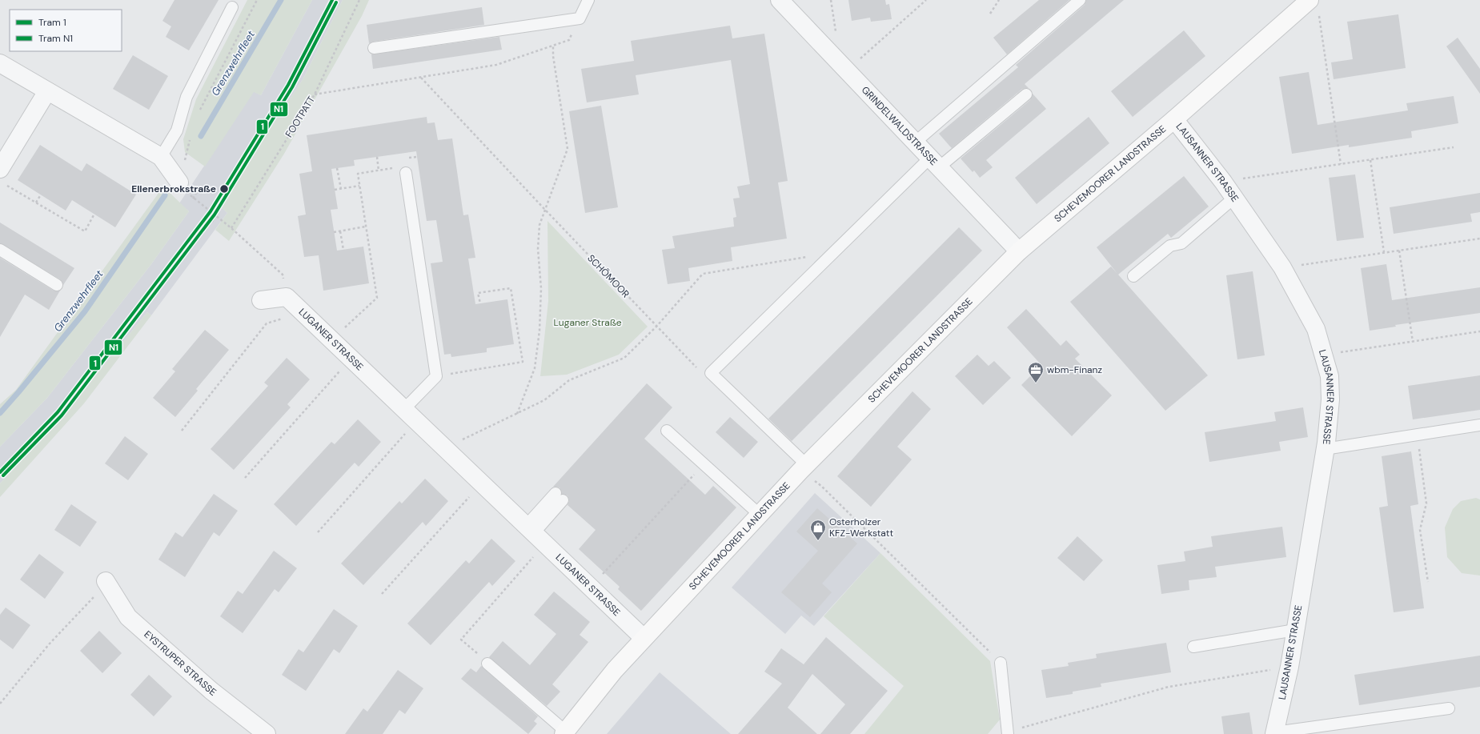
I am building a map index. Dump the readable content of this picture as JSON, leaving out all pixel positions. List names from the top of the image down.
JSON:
{
  "streets": {
    "street": [
      "GRINDELWALDSTRASSE",
      "LAUSANNER STRASSE",
      "SCHEVEMOORER LANDSTRASSE",
      "LUGANER STRASSE",
      "EYSTRUPER STRASSE"
    ],
    "path": ["FOOTPATT", "SCHÖMOOR"]
  },
  "crossings": [
    ["GRINDELWALDSTRASSE", "SCHEVEMOORER LANDSTRASSE"],
    ["LAUSANNER STRASSE", "SCHEVEMOORER LANDSTRASSE"],
    ["SCHEVEMOORER LANDSTRASSE", "LUGANER STRASSE"]
  ],
  "water": ["Grenzwehrfleet"],
  "parks": ["Luganer Straße"],
  "places": {
    "other": ["Ellenerbrokstraße"],
    "office": ["wbm-Finanz"],
    "shop": ["Osterholzer KFZ-Werkstatt"]
  },
  "lines": ["tram line 1", "tram line N1"],
  "legend": ["Tram 1", "Tram N1"]
}
